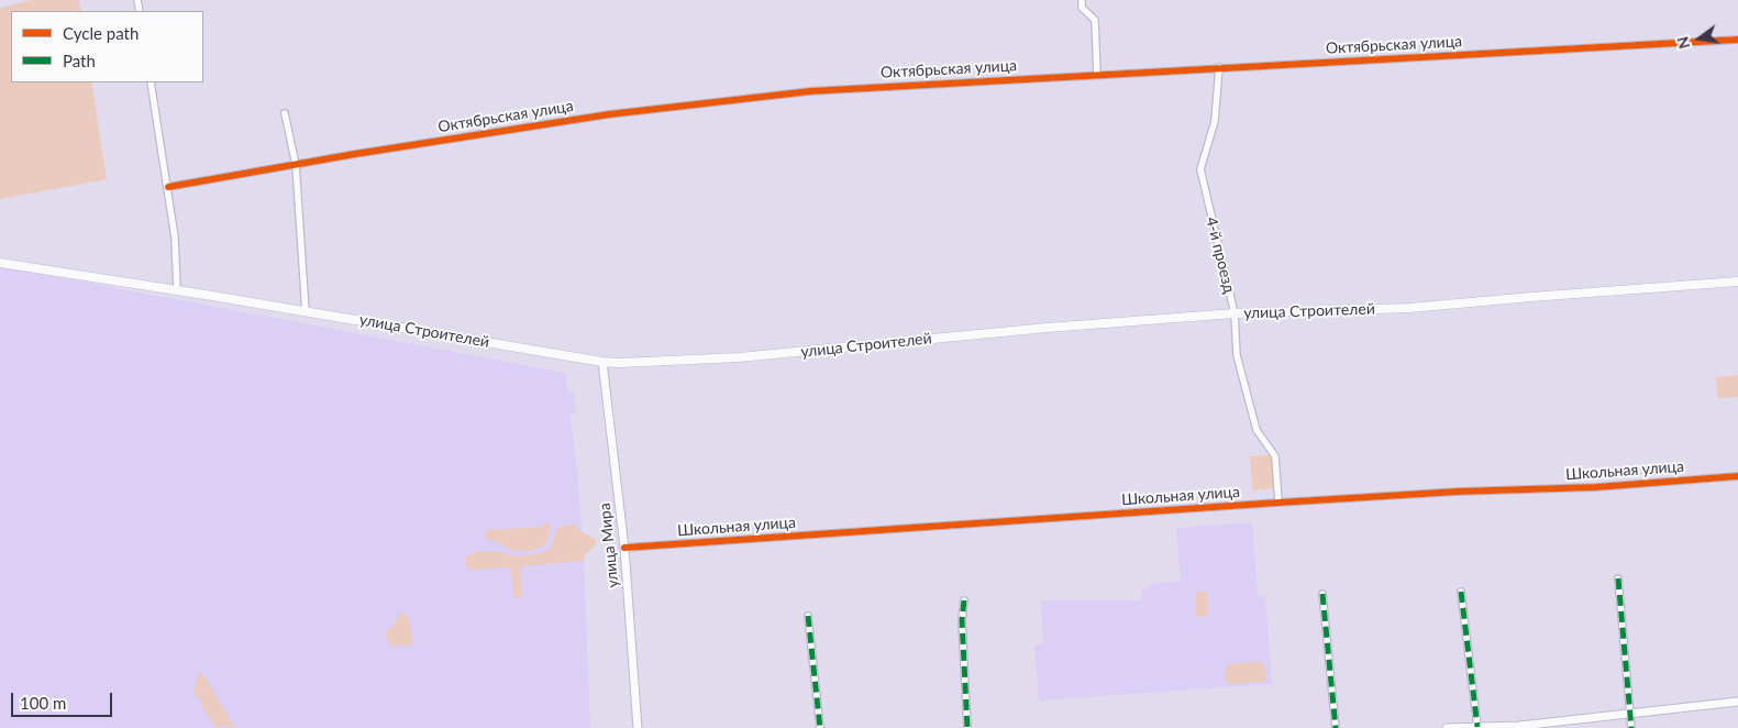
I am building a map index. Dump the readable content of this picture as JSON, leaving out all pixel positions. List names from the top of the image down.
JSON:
{
  "streets": {
    "main road": ["улица Строителей"],
    "street": [
      "Октябрьская улица",
      "4-й проезд",
      "Школьная улица",
      "улица Мира"
    ]
  },
  "crossings": [
    ["Октябрьская улица", "4-й проезд"],
    ["4-й проезд", "улица Строителей"],
    ["4-й проезд", "Школьная улица"],
    ["улица Строителей", "улица Мира"],
    ["Школьная улица", "улица Мира"]
  ],
  "legend": ["Cycle path", "Path"],
  "scale_bar": "100 m",
  "north": "left"
}
